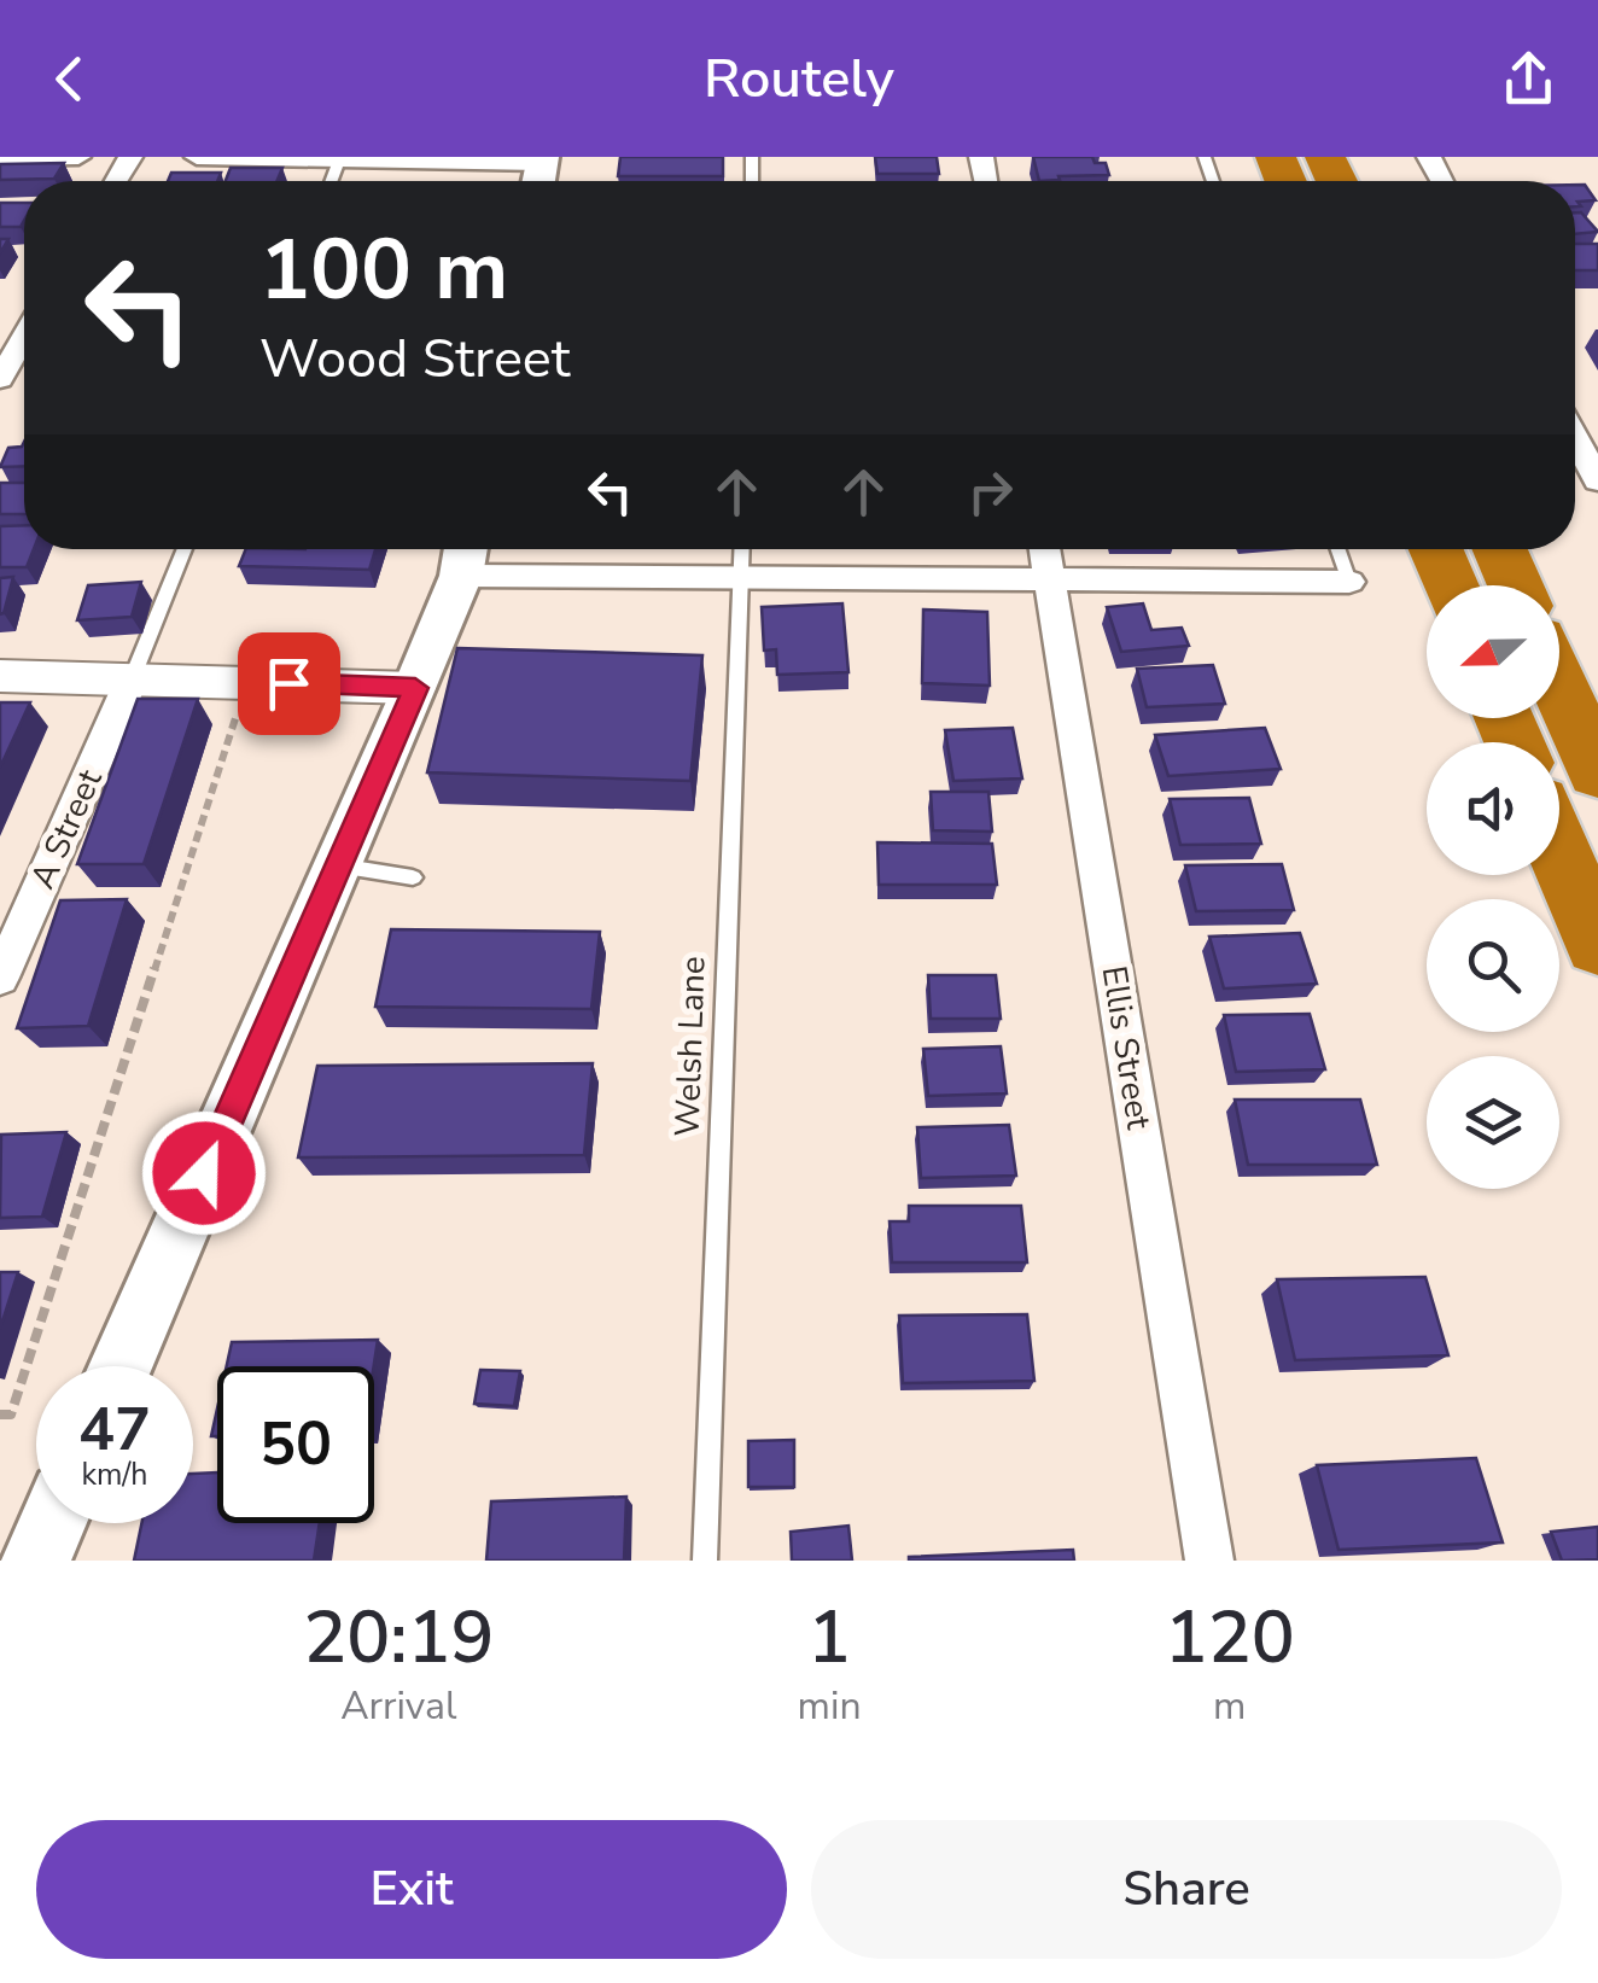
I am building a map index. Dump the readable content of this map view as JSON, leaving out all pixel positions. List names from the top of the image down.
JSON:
{
  "streets": {
    "street": ["A Street", "Ellis Street"],
    "lane": ["Welsh Lane"]
  },
  "north": "left",
  "page": {
    "header": "Routely",
    "turn": ["100 m", "Wood Street"],
    "speed": "47 km/h",
    "limit": "50",
    "eta": [
      "20:19",
      "Arrival",
      "1",
      "min",
      "120",
      "m"
    ],
    "buttons": ["Exit", "Share"]
  }
}
